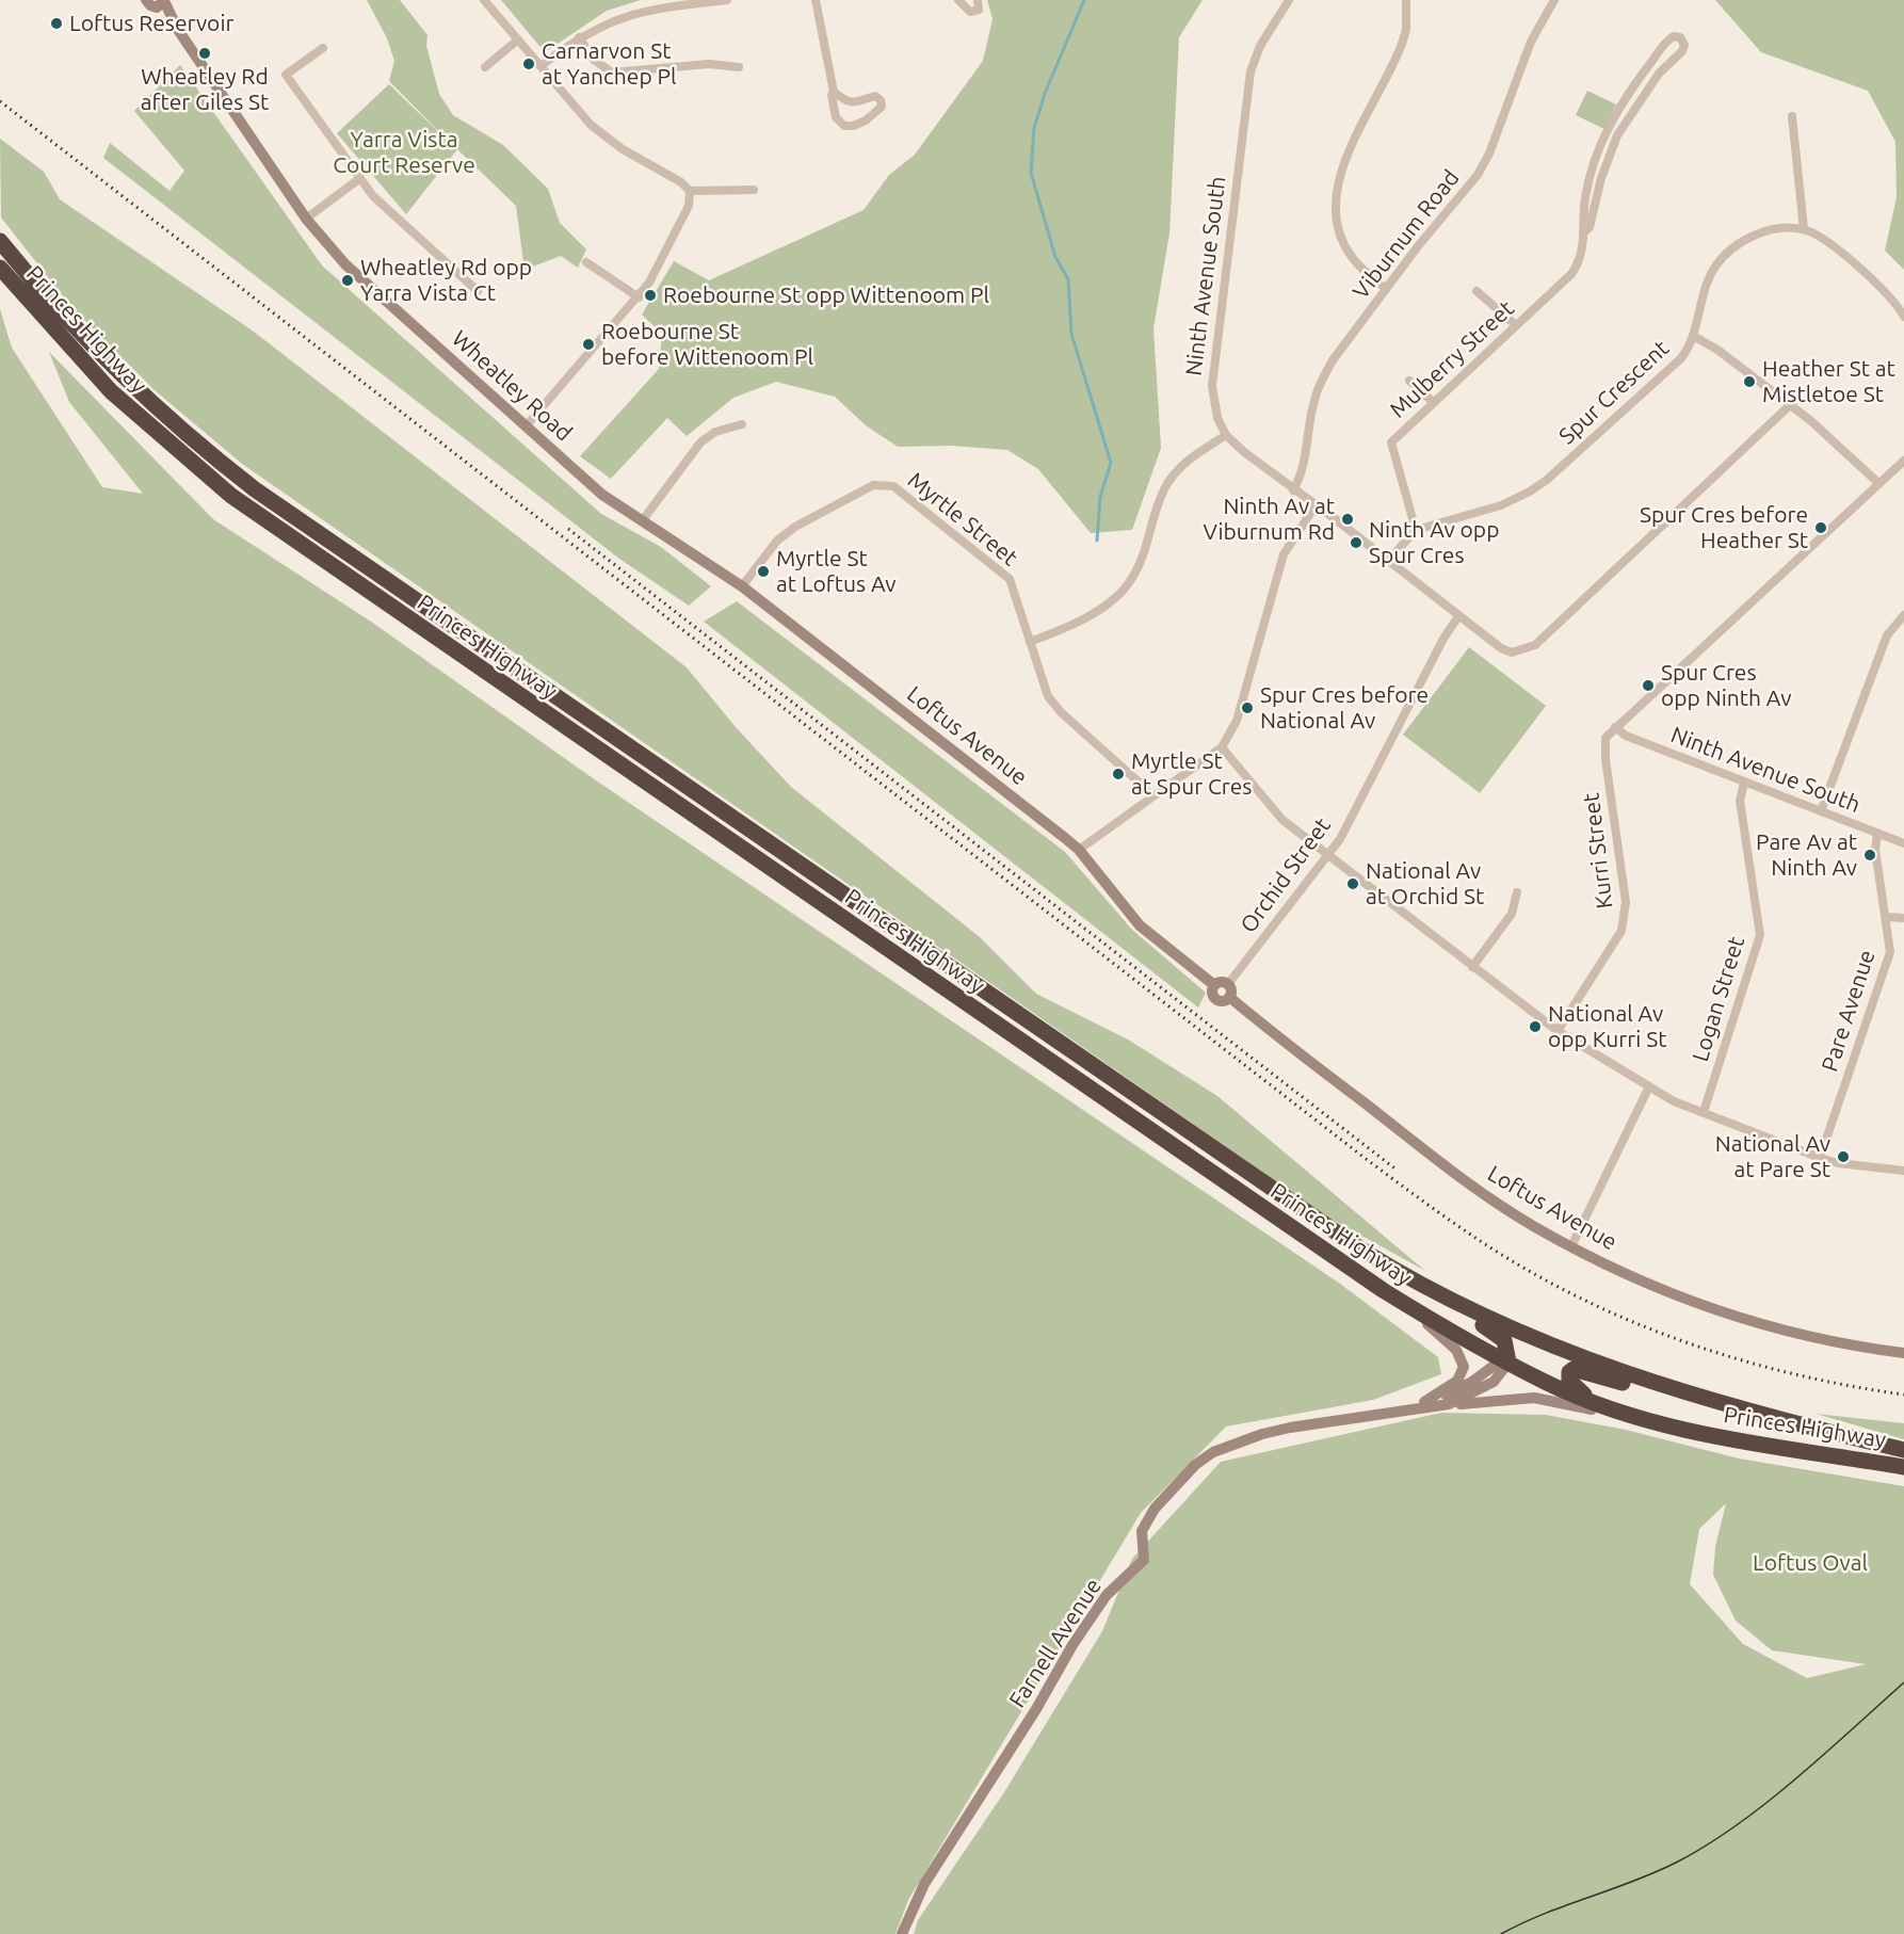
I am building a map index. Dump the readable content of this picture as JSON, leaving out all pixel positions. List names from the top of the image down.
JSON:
{
  "streets": {
    "highway": ["Princes Highway"],
    "street": [
      "Viburnum Road",
      "Ninth Avenue South",
      "Mulberry Street",
      "Wheatley Road",
      "Spur Crescent",
      "Myrtle Street",
      "Loftus Avenue",
      "Kurri Street",
      "Orchid Street",
      "Logan Street",
      "Pare Avenue",
      "Farnell Avenue"
    ]
  },
  "crossings": [
    ["Viburnum Road", "Ninth Avenue South"],
    ["Ninth Avenue South", "Kurri Street"],
    ["Ninth Avenue South", "Orchid Street"],
    ["Ninth Avenue South", "Logan Street"],
    ["Ninth Avenue South", "Pare Avenue"],
    ["Princes Highway", "Farnell Avenue"],
    ["Mulberry Street", "Spur Crescent"],
    ["Wheatley Road", "Loftus Avenue"],
    ["Myrtle Street", "Loftus Avenue"],
    ["Loftus Avenue", "Orchid Street"]
  ],
  "parks": ["Yarra Vista Court Reserve", "Loftus Oval"],
  "places": [
    "Loftus Reservoir",
    "Wheatley Rd after Giles St",
    "Carnarvon St at Yanchep Pl",
    "Wheatley Rd opp Yarra Vista Ct",
    "Roebourne St opp Wittenoom Pl",
    "Roebourne St before Wittenoom Pl",
    "Heather St at Mistletoe St",
    "Ninth Av at Viburnum Rd",
    "Spur Cres before Heather St",
    "Ninth Av opp Spur Cres",
    "Myrtle St at Loftus Av",
    "Spur Cres opp Ninth Av",
    "Spur Cres before National Av",
    "Myrtle St at Spur Cres",
    "Pare Av at Ninth Av",
    "National Av at Orchid St",
    "National Av opp Kurri St",
    "National Av at Pare St"
  ]
}
